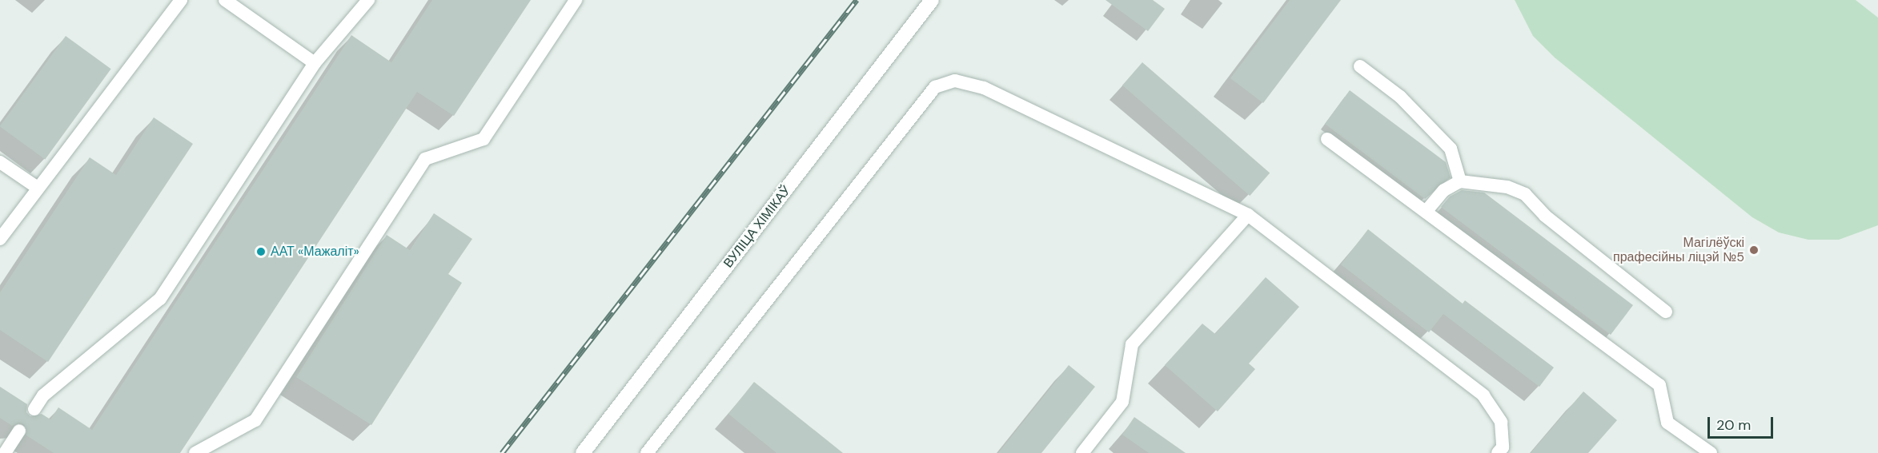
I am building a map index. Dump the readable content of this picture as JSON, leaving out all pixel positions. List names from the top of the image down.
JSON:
{
  "streets": {
    "street": ["ВУЛІЦА ХІМІКАЎ"]
  },
  "places": ["Магілёўскі прафесійны ліцэй №5", "ААТ «Мажаліт»"],
  "scale_bar": "20 m"
}
